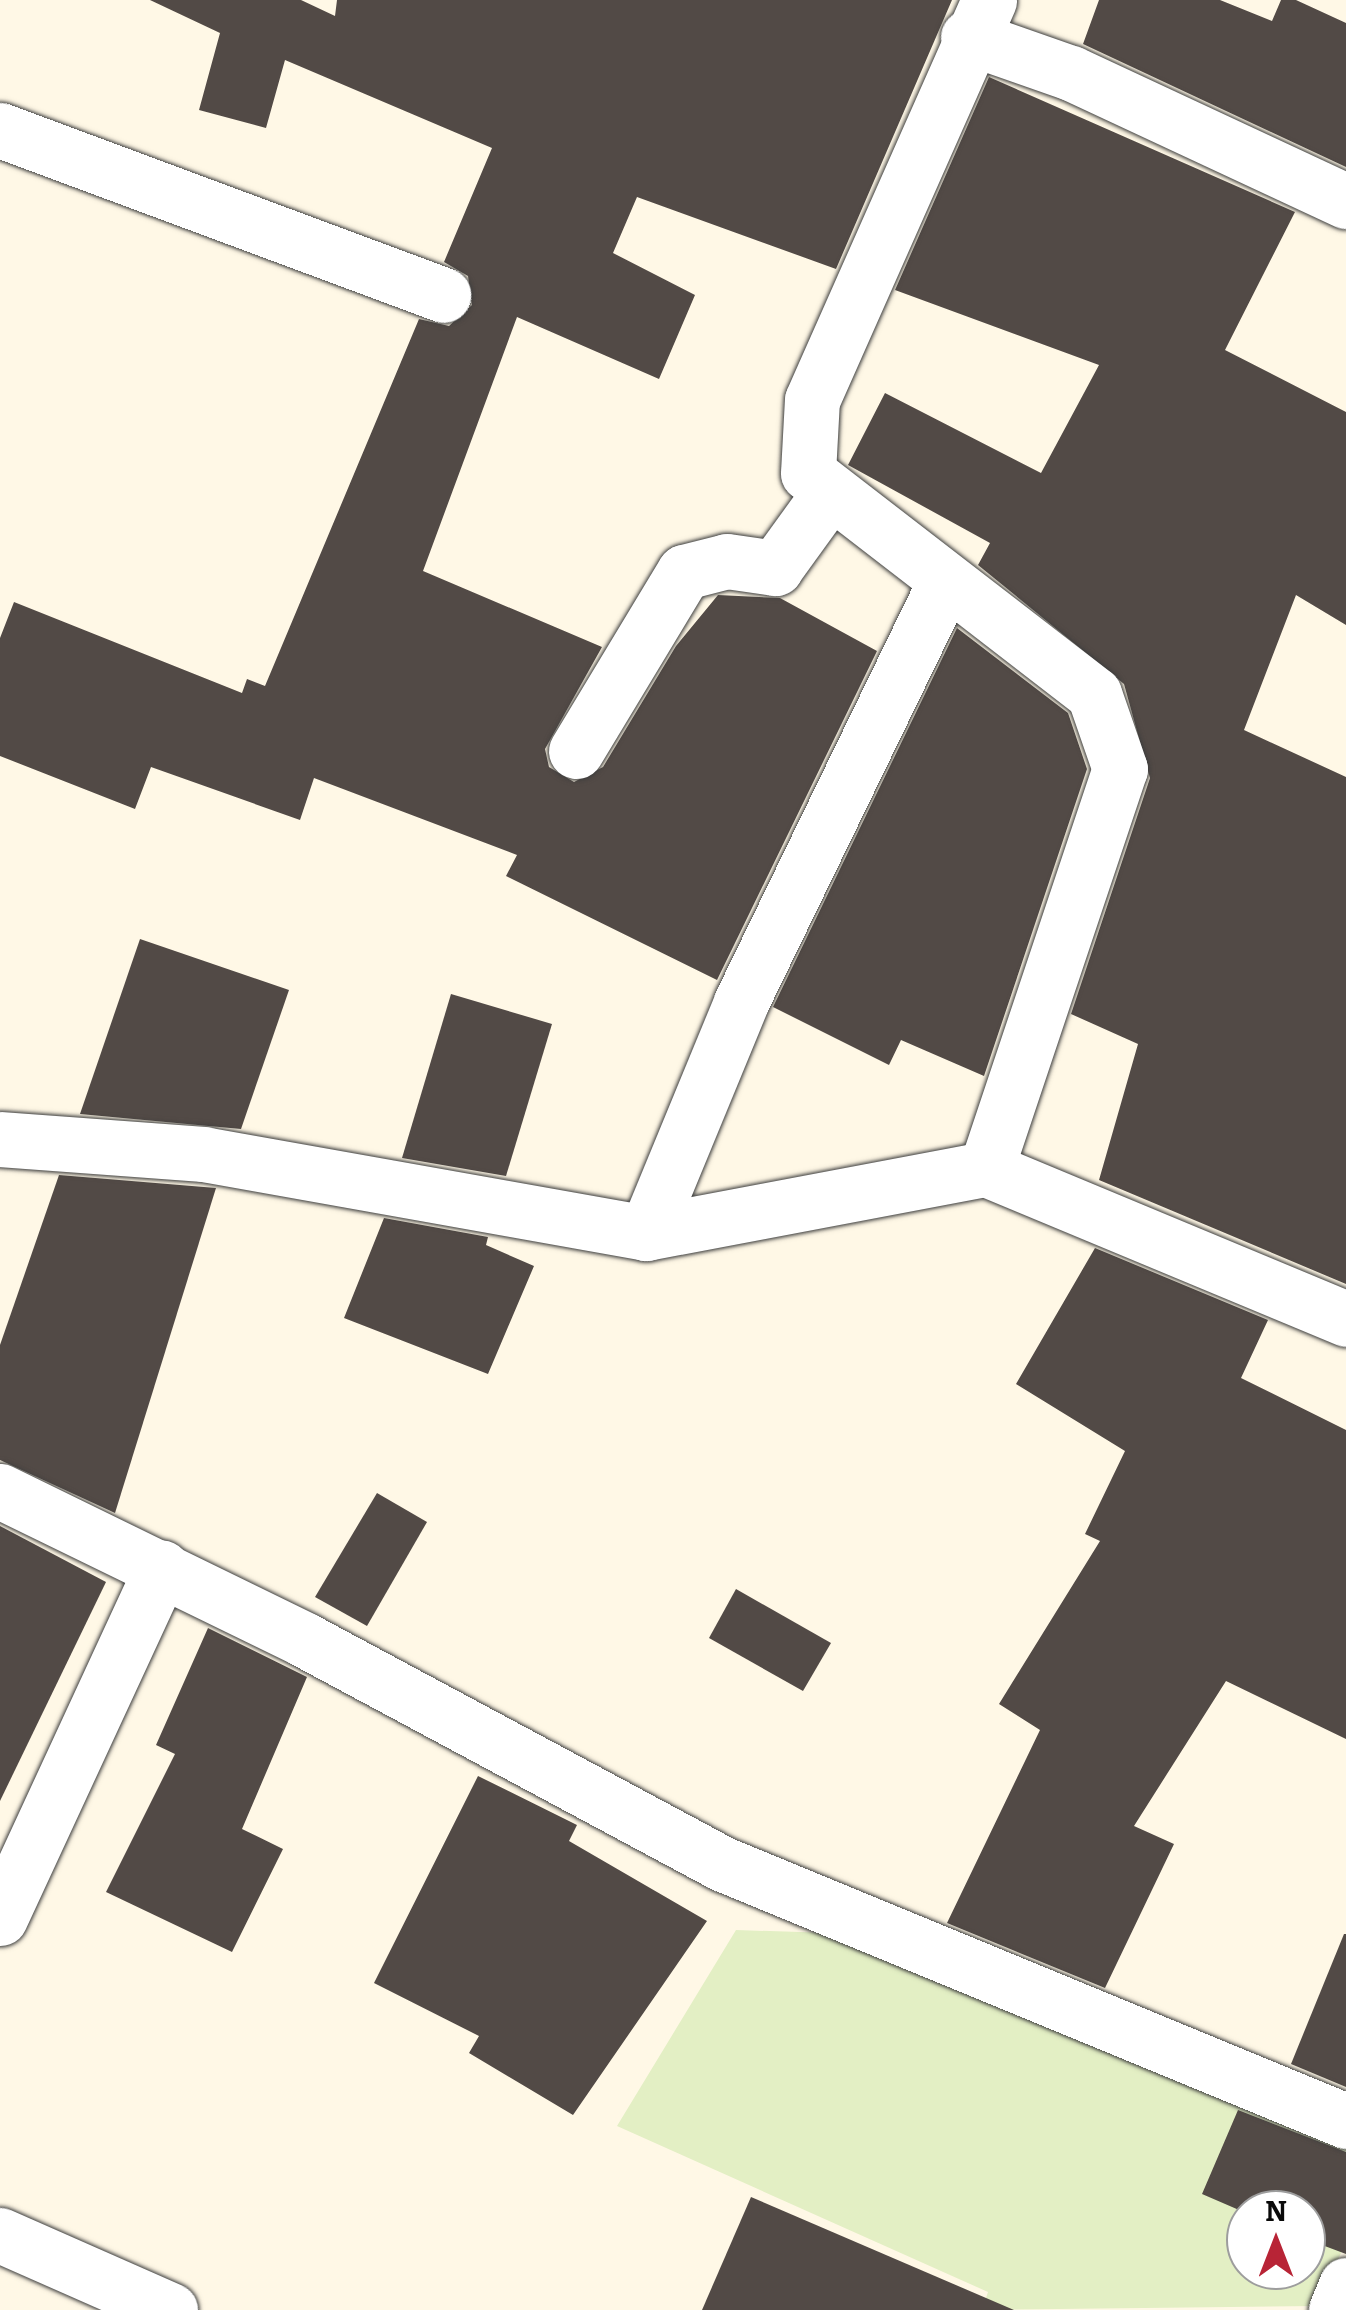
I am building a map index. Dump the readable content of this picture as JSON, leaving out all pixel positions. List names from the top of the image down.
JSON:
{
  "north": "top"
}
